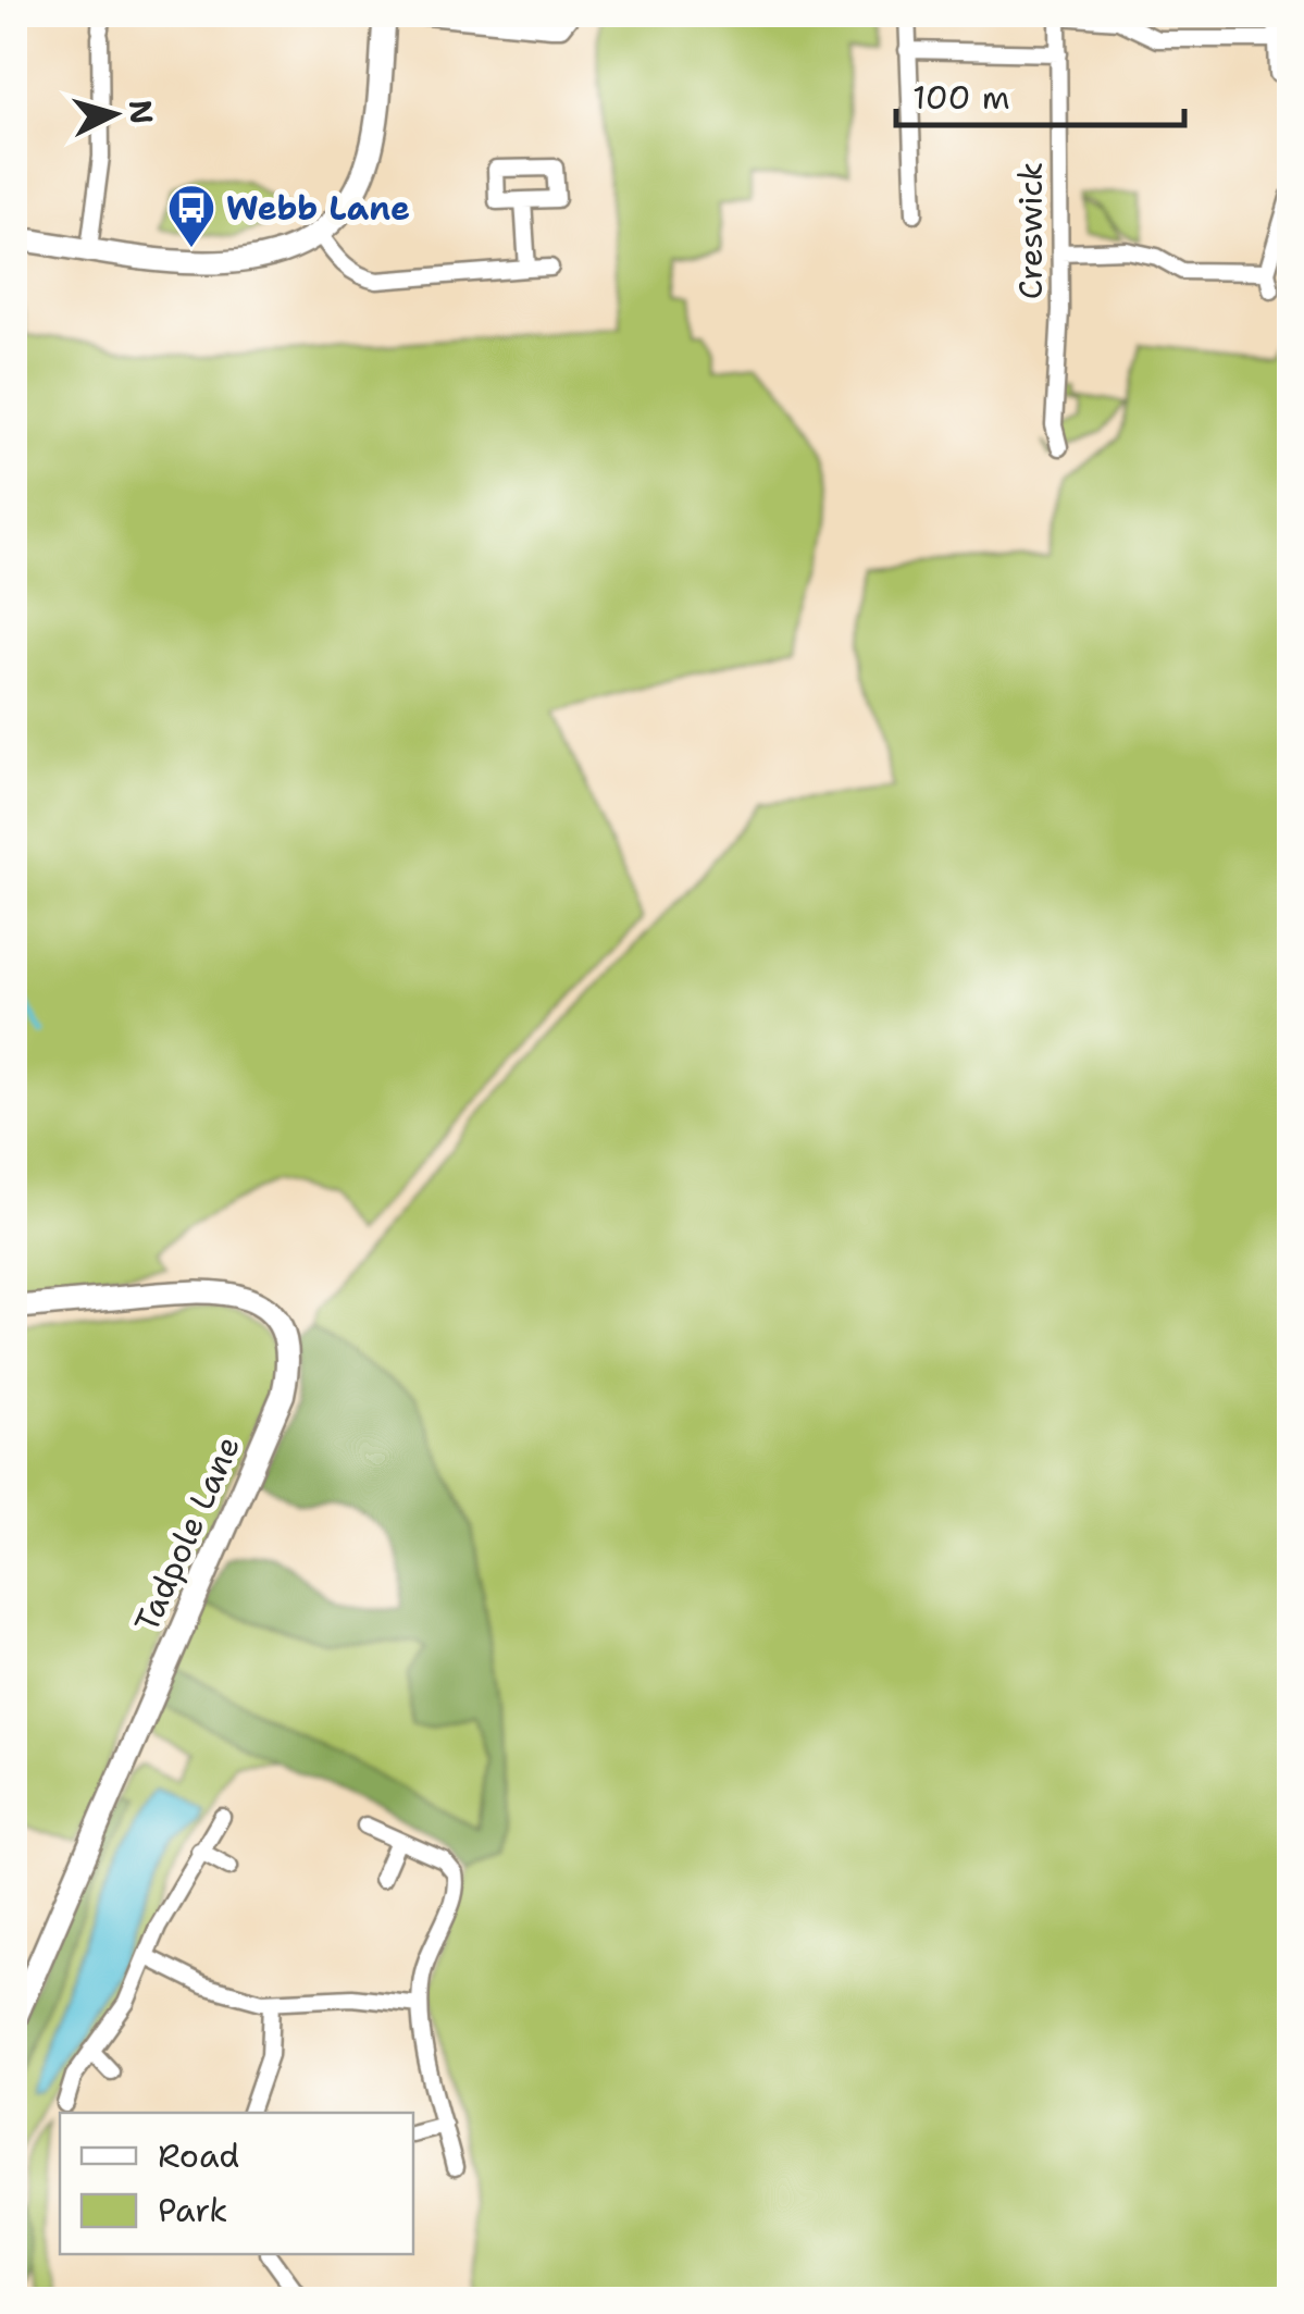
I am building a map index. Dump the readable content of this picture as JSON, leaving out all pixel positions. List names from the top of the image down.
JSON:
{
  "streets": {
    "street": ["Creswick", "Tadpole Lane"]
  },
  "places": {
    "bus stop": ["Webb Lane"]
  },
  "legend": ["Road", "Park"],
  "scale_bar": "100 m",
  "north": "right"
}
